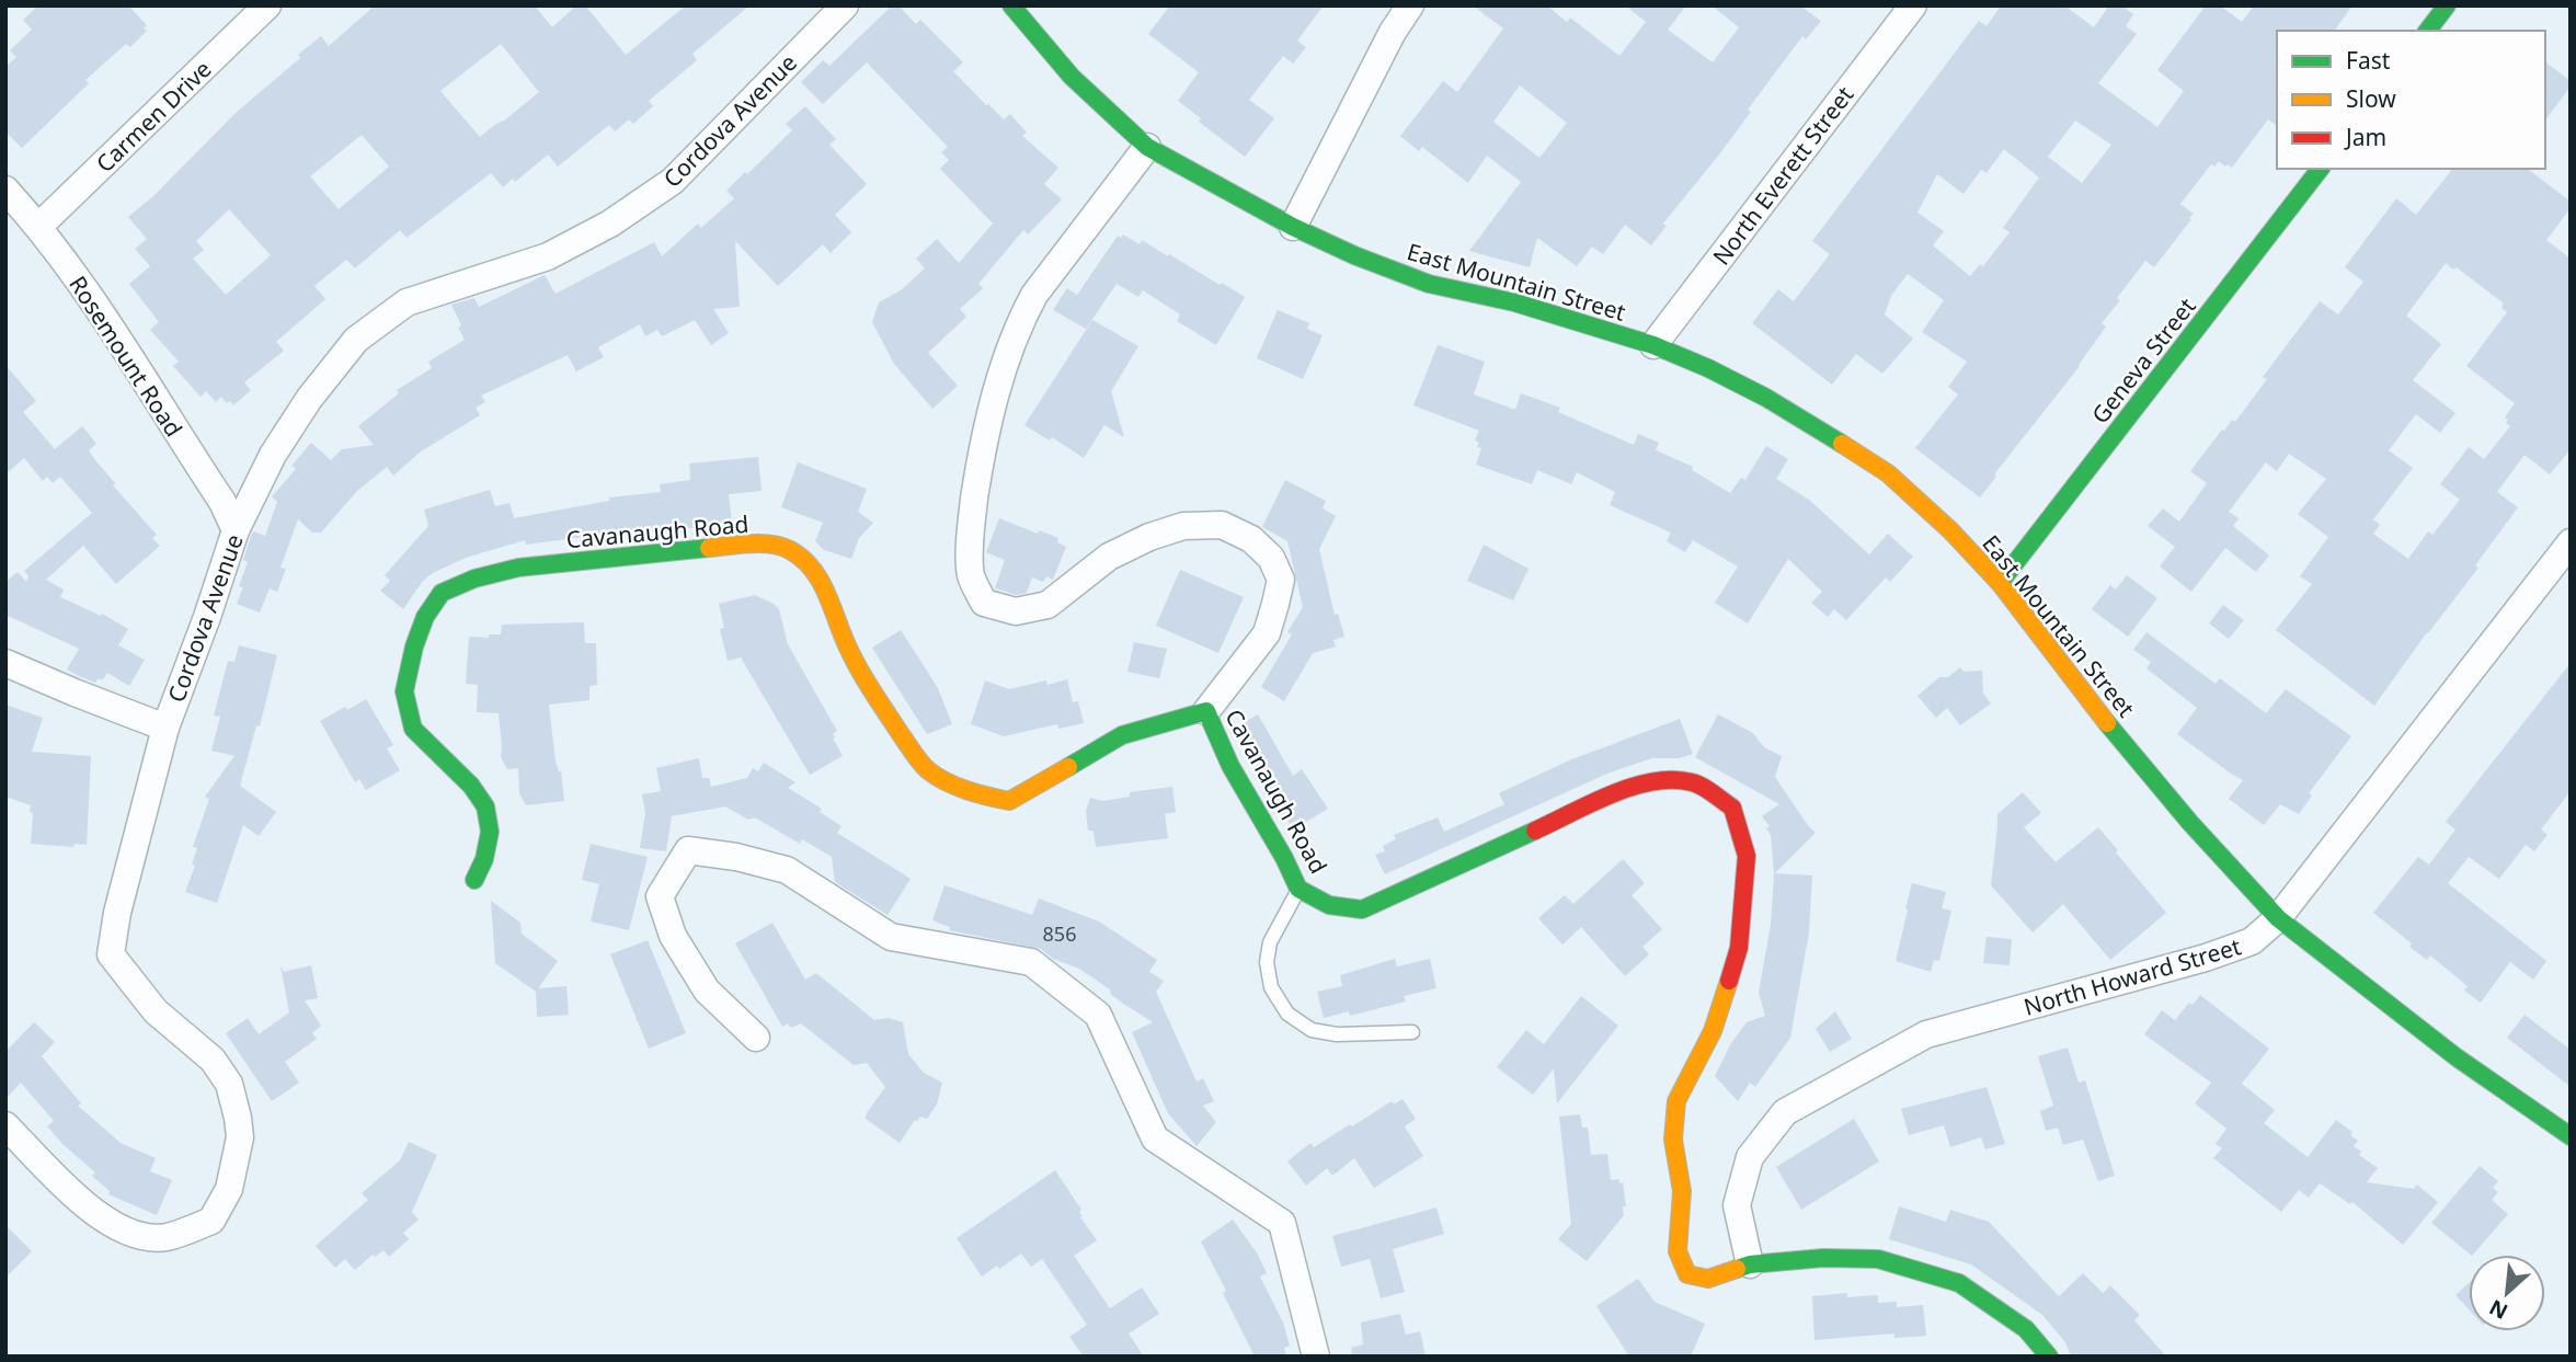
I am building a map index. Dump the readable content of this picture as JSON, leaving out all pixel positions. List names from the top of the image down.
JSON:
{
  "streets": {
    "street": [
      "Carmen Drive",
      "Cordova Avenue",
      "North Everett Street",
      "East Mountain Street",
      "Rosemount Road",
      "Geneva Street",
      "Cavanaugh Road",
      "North Howard Street"
    ]
  },
  "crossings": [
    ["Carmen Drive", "Rosemount Road"],
    ["Cordova Avenue", "Rosemount Road"],
    ["North Everett Street", "East Mountain Street"],
    ["East Mountain Street", "Geneva Street"],
    ["East Mountain Street", "North Howard Street"],
    ["Cavanaugh Road", "North Howard Street"]
  ],
  "house_numbers": ["856"],
  "legend": ["Fast", "Slow", "Jam"],
  "north": "bottom left"
}
